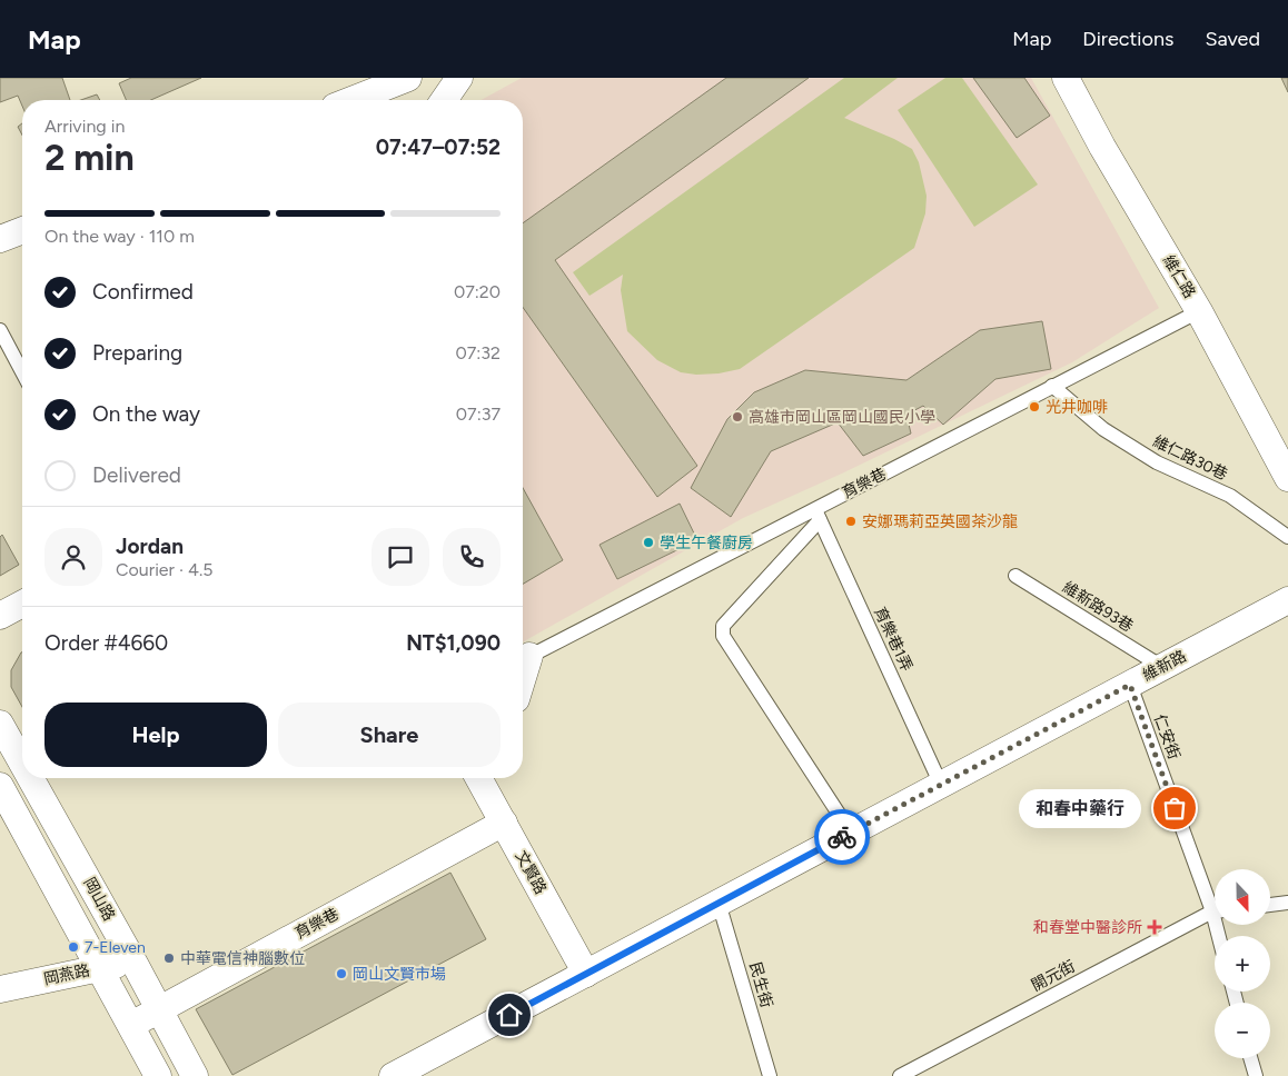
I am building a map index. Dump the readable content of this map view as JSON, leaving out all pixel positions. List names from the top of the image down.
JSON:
{
  "streets": {
    "street": [
      "維仁路",
      "育樂巷",
      "維新路",
      "文賢路",
      "岡山路",
      "岡燕路"
    ],
    "lane": [
      "維仁路30巷",
      "維新路93巷",
      "育樂巷1弄",
      "仁安街",
      "開元街",
      "民生街"
    ]
  },
  "crossings": [
    ["維仁路", "育樂巷"],
    ["維仁路30巷", "育樂巷"],
    ["育樂巷", "育樂巷1弄"],
    ["育樂巷", "文賢路"],
    ["育樂巷", "岡山路"],
    ["維新路93巷", "維新路"],
    ["育樂巷1弄", "維新路"],
    ["維新路", "仁安街"],
    ["維新路", "文賢路"],
    ["維新路", "民生街"],
    ["岡山路", "岡燕路"]
  ],
  "places": {
    "other": [
      "光井咖啡",
      "高雄市岡山區岡山國民小學",
      "安娜瑪莉亞英國茶沙龍",
      "學生午餐廚房",
      "和春中藥行",
      "7-Eleven",
      "中華電信神腦數位",
      "岡山文賢市場"
    ],
    "health": ["和春堂中醫診所"]
  },
  "north": "bottom",
  "page": {
    "header": "Map",
    "nav": ["Map", "Directions", "Saved"],
    "heading": ["2 min", "Arriving in", "07:47–07:52"],
    "panel": [
      "Jordan",
      "Courier · 4.5",
      "Order #4660",
      "NT$1,090"
    ],
    "bar": "On the way · 110 m",
    "list": [
      ["Confirmed", "07:20"],
      ["Preparing", "07:32"],
      ["On the way", "07:37"],
      "Delivered"
    ],
    "buttons": ["Help", "Share"],
    "bubble": "和春中藥行",
    "map_buttons": ["+", "−"]
  }
}
